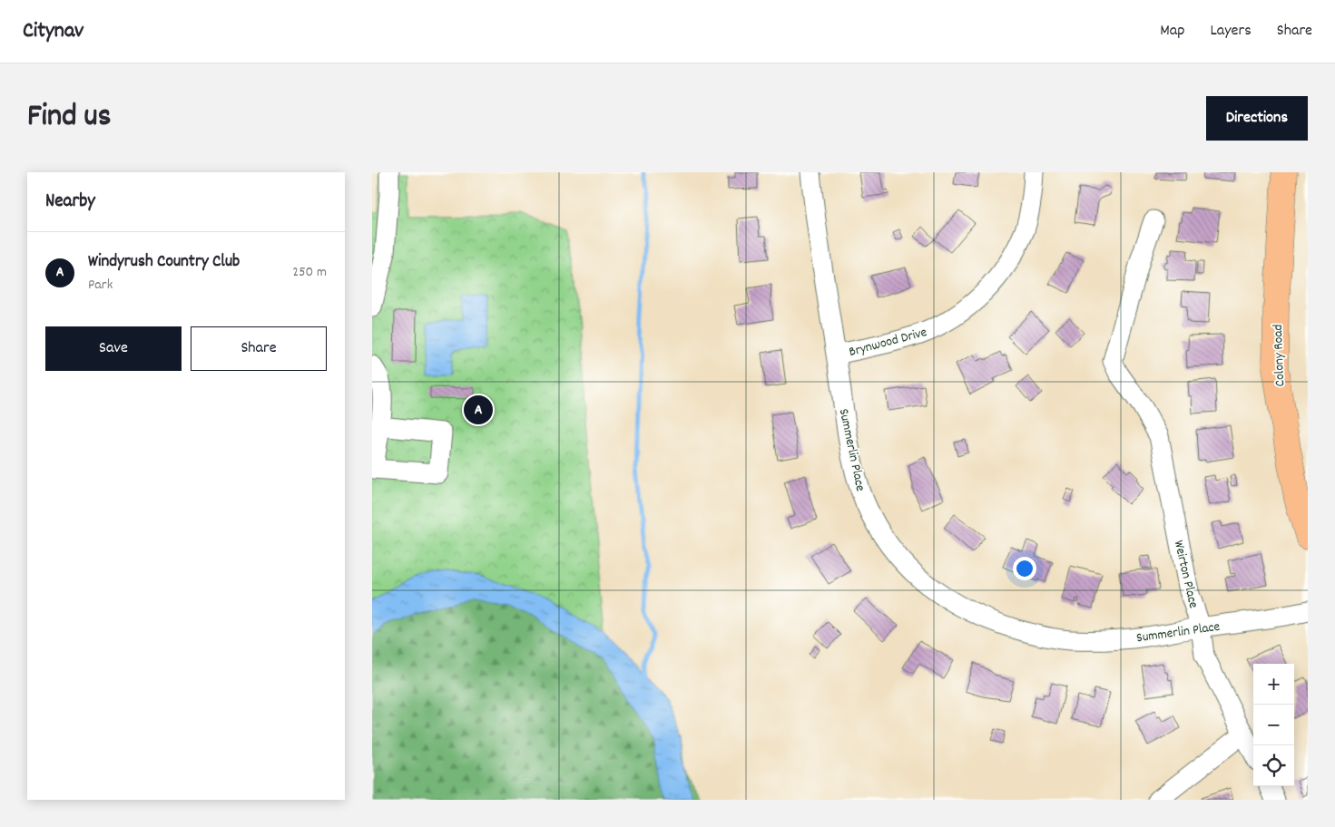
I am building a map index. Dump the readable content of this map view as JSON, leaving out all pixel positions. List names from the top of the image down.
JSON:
{
  "streets": {
    "main road": ["Colony Road"],
    "street": ["Brynwood Drive", "Summerlin Place", "Weirton Place"]
  },
  "crossings": [
    ["Brynwood Drive", "Summerlin Place"],
    ["Summerlin Place", "Weirton Place"]
  ],
  "page": {
    "header": "Citynav",
    "nav": ["Map", "Layers", "Share"],
    "title": "Find us",
    "buttons": [
      "Directions",
      ["Save", "Share"]
    ],
    "heading": "Nearby",
    "list": [
      {
        "mark": "A",
        "name": "Windyrush Country Club",
        "note": "Park",
        "value": "250 m"
      }
    ],
    "pins": "A",
    "map_buttons": ["+", "−"]
  }
}
